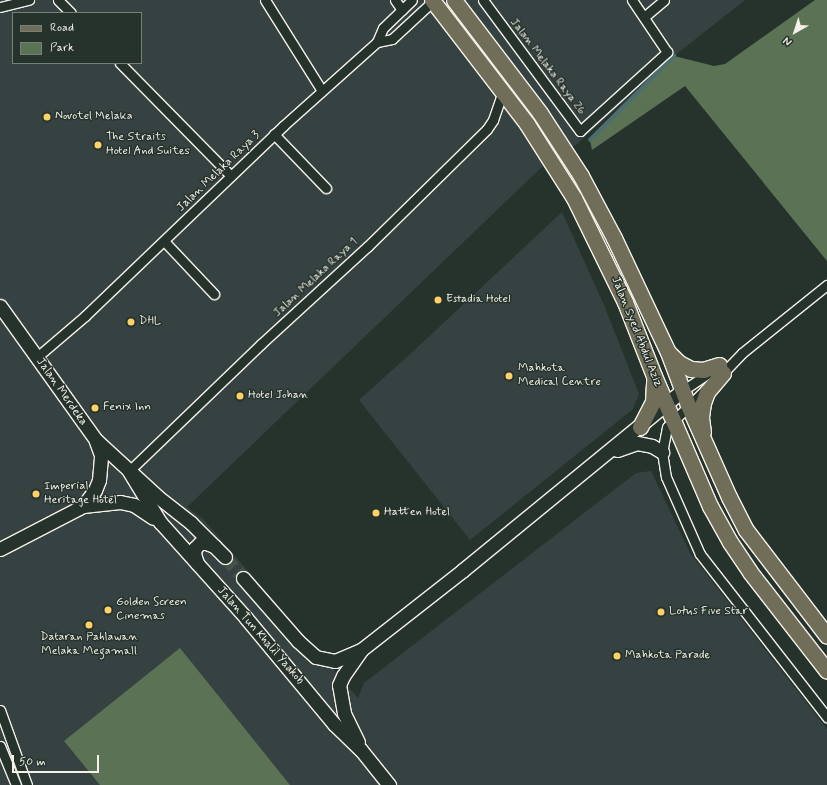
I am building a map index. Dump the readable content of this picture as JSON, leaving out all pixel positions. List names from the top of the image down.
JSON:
{
  "streets": {
    "main road": ["Jalan Syed Abdul Aziz", "Jalan Merdeka", "Jalan Tun Khalil Yaakob"],
    "street": ["Jalan Melaka Raya 26", "Jalan Melaka Raya 3", "Jalan Melaka Raya 1"]
  },
  "crossings": [
    ["Jalan Melaka Raya 3", "Jalan Merdeka"],
    ["Jalan Melaka Raya 1", "Jalan Syed Abdul Aziz"],
    ["Jalan Melaka Raya 1", "Jalan Merdeka"]
  ],
  "places": [
    "Novotel Melaka",
    "The Straits Hotel And Suites",
    "Estadia Hotel",
    "DHL",
    "Mahkota Medical Centre",
    "Hotel Johan",
    "Fenix Inn",
    "Imperial Heritage Hotel",
    "Hatten Hotel",
    "Golden Screen Cinemas",
    "Lotus Five Star",
    "Dataran Pahlawan Melaka Megamall",
    "Mahkota Parade"
  ],
  "legend": ["Road", "Park"],
  "scale_bar": "50 m",
  "north": "bottom left"
}
